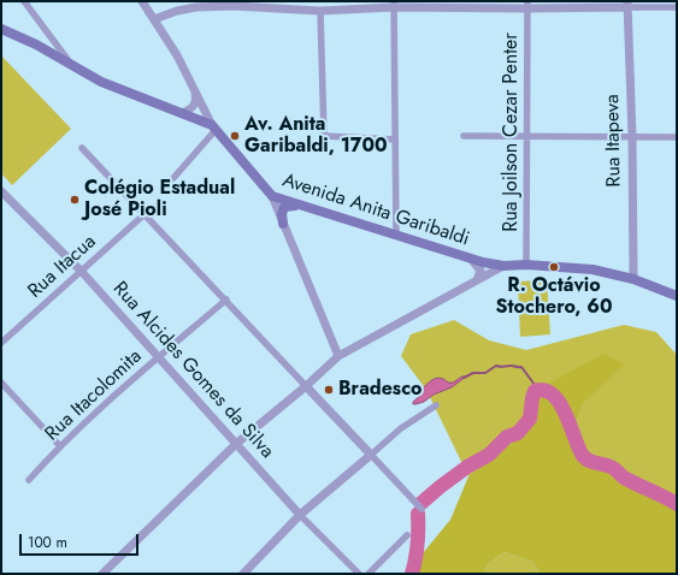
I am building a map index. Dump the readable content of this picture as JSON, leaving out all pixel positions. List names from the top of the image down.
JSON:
{
  "streets": {
    "main road": ["Avenida Anita Garibaldi"],
    "street": [
      "Rua Joilson Cezar Penter",
      "Rua Itapeva",
      "Rua Itacua",
      "Rua Alcides Gomes da Silva",
      "Rua Itacolomita"
    ]
  },
  "crossings": [
    ["Rua Joilson Cezar Penter", "Avenida Anita Garibaldi"],
    ["Rua Itapeva", "Avenida Anita Garibaldi"],
    ["Rua Itacua", "Rua Alcides Gomes da Silva"],
    ["Rua Alcides Gomes da Silva", "Rua Itacolomita"]
  ],
  "places": [
    "Av. Anita Garibaldi, 1700",
    "Colégio Estadual José Pioli",
    "R. Octávio Stochero, 60",
    "Bradesco"
  ],
  "scale_bar": "100 m"
}
